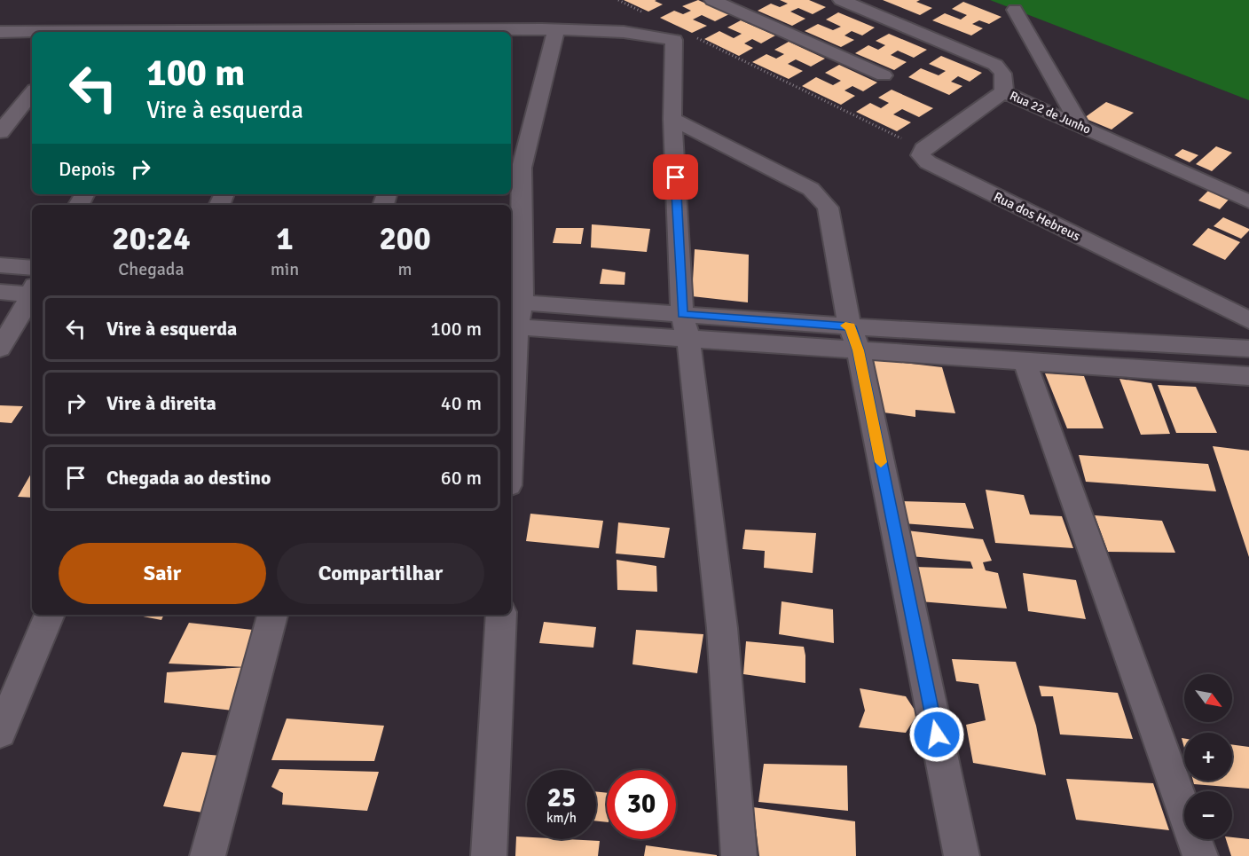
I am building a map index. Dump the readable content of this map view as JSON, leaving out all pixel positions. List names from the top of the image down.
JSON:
{
  "streets": {
    "street": ["Rua 22 de Junho", "Rua dos Hebreus"]
  },
  "north": "bottom right",
  "page": {
    "turn": ["100 m", "Vire à esquerda"],
    "then": "Depois",
    "eta": [
      "20:24",
      "Chegada",
      "1",
      "min",
      "200",
      "m"
    ],
    "list": [
      {
        "name": "Vire à esquerda",
        "value": "100 m"
      },
      {
        "name": "Vire à direita",
        "value": "40 m"
      },
      {
        "name": "Chegada ao destino",
        "value": "60 m"
      }
    ],
    "buttons": ["Sair", "Compartilhar"],
    "map_buttons": ["+", "−"],
    "speed": "25 km/h",
    "limit": "30"
  }
}
